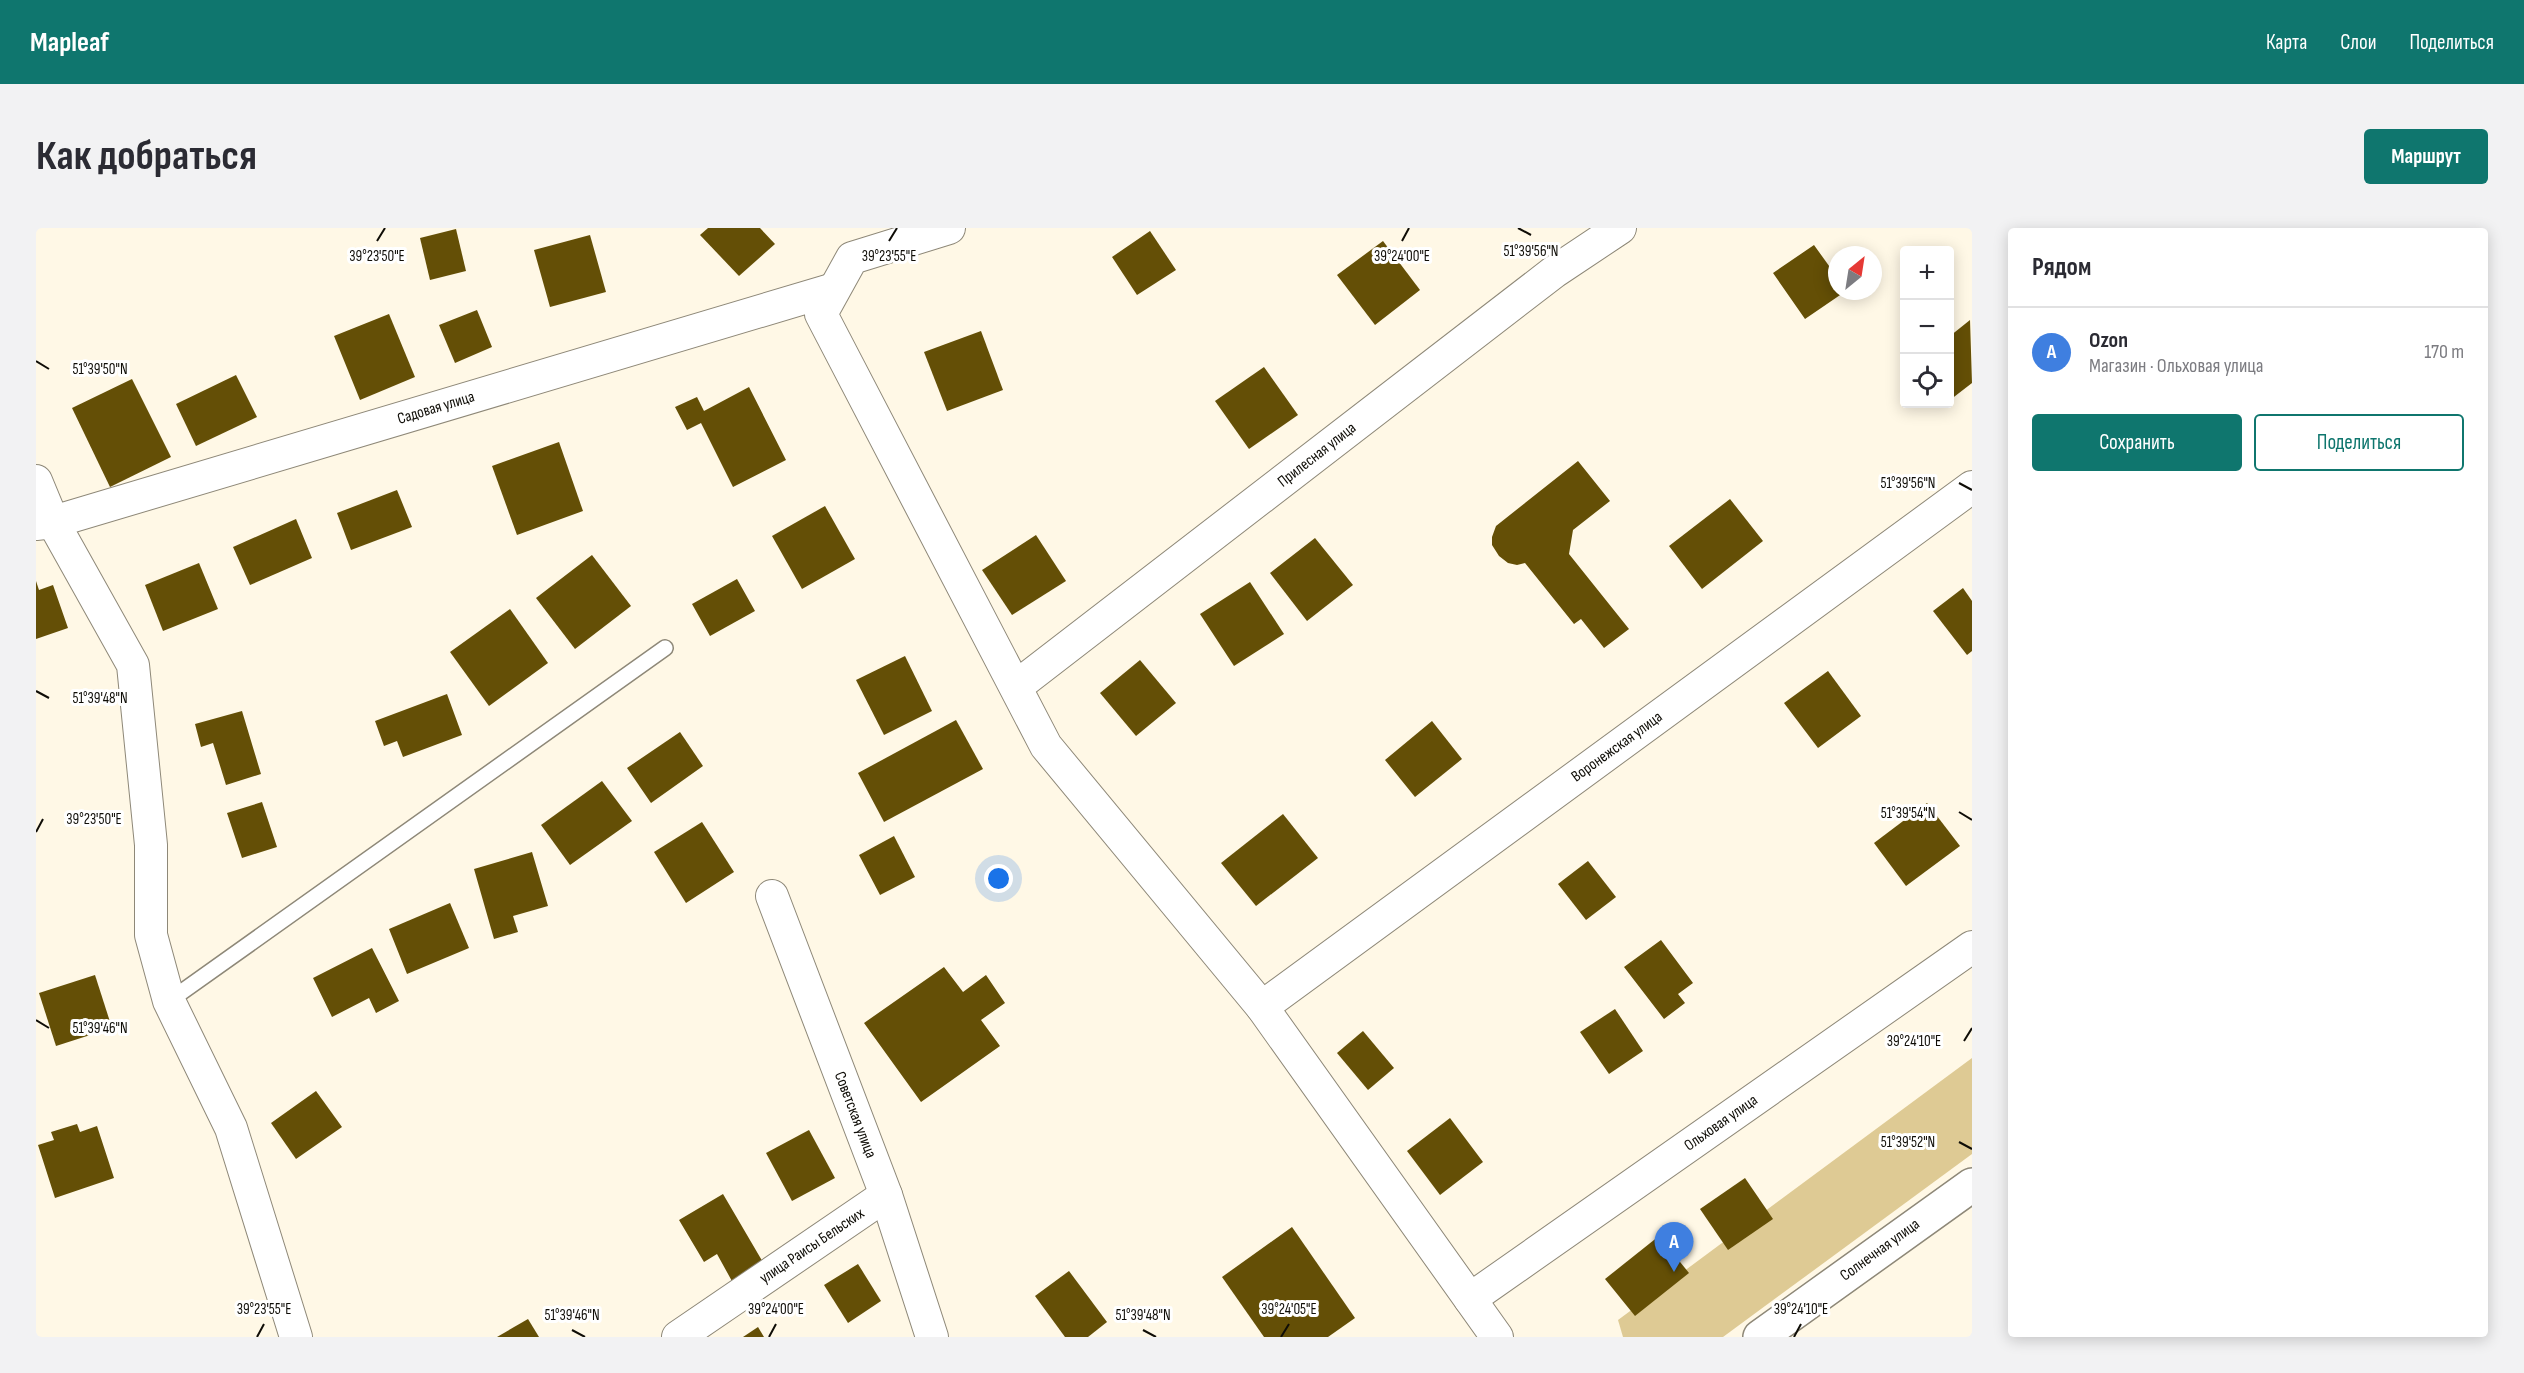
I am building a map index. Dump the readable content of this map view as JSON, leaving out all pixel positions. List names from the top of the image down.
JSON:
{
  "streets": {
    "street": [
      "Садовая улица",
      "Прилесная улица",
      "Воронежская улица",
      "Советская улица",
      "Ольховая улица",
      "улица Раисы Бельских",
      "Солнечная улица"
    ]
  },
  "crossings": [
    ["Советская улица", "улица Раисы Бельских"]
  ],
  "north": "top right",
  "page": {
    "header": "Mapleaf",
    "nav": ["Карта", "Слои", "Поделиться"],
    "buttons": [
      "Маршрут",
      ["Сохранить", "Поделиться"]
    ],
    "title": "Как добраться",
    "heading": "Рядом",
    "map_buttons": ["+", "−"],
    "list": [
      {
        "mark": "A",
        "name": "Ozon",
        "note": "Магазин · Ольховая улица",
        "value": "170 m"
      }
    ],
    "pins": "A"
  },
  "coordinates": [
    "51°39'56\"N",
    "39°23'50\"E",
    "39°23'55\"E",
    "39°24'00\"E",
    "51°39'50\"N",
    "51°39'48\"N",
    "51°39'54\"N",
    "51°39'46\"N",
    "39°24'10\"E",
    "51°39'52\"N",
    "39°24'05\"E"
  ]
}
